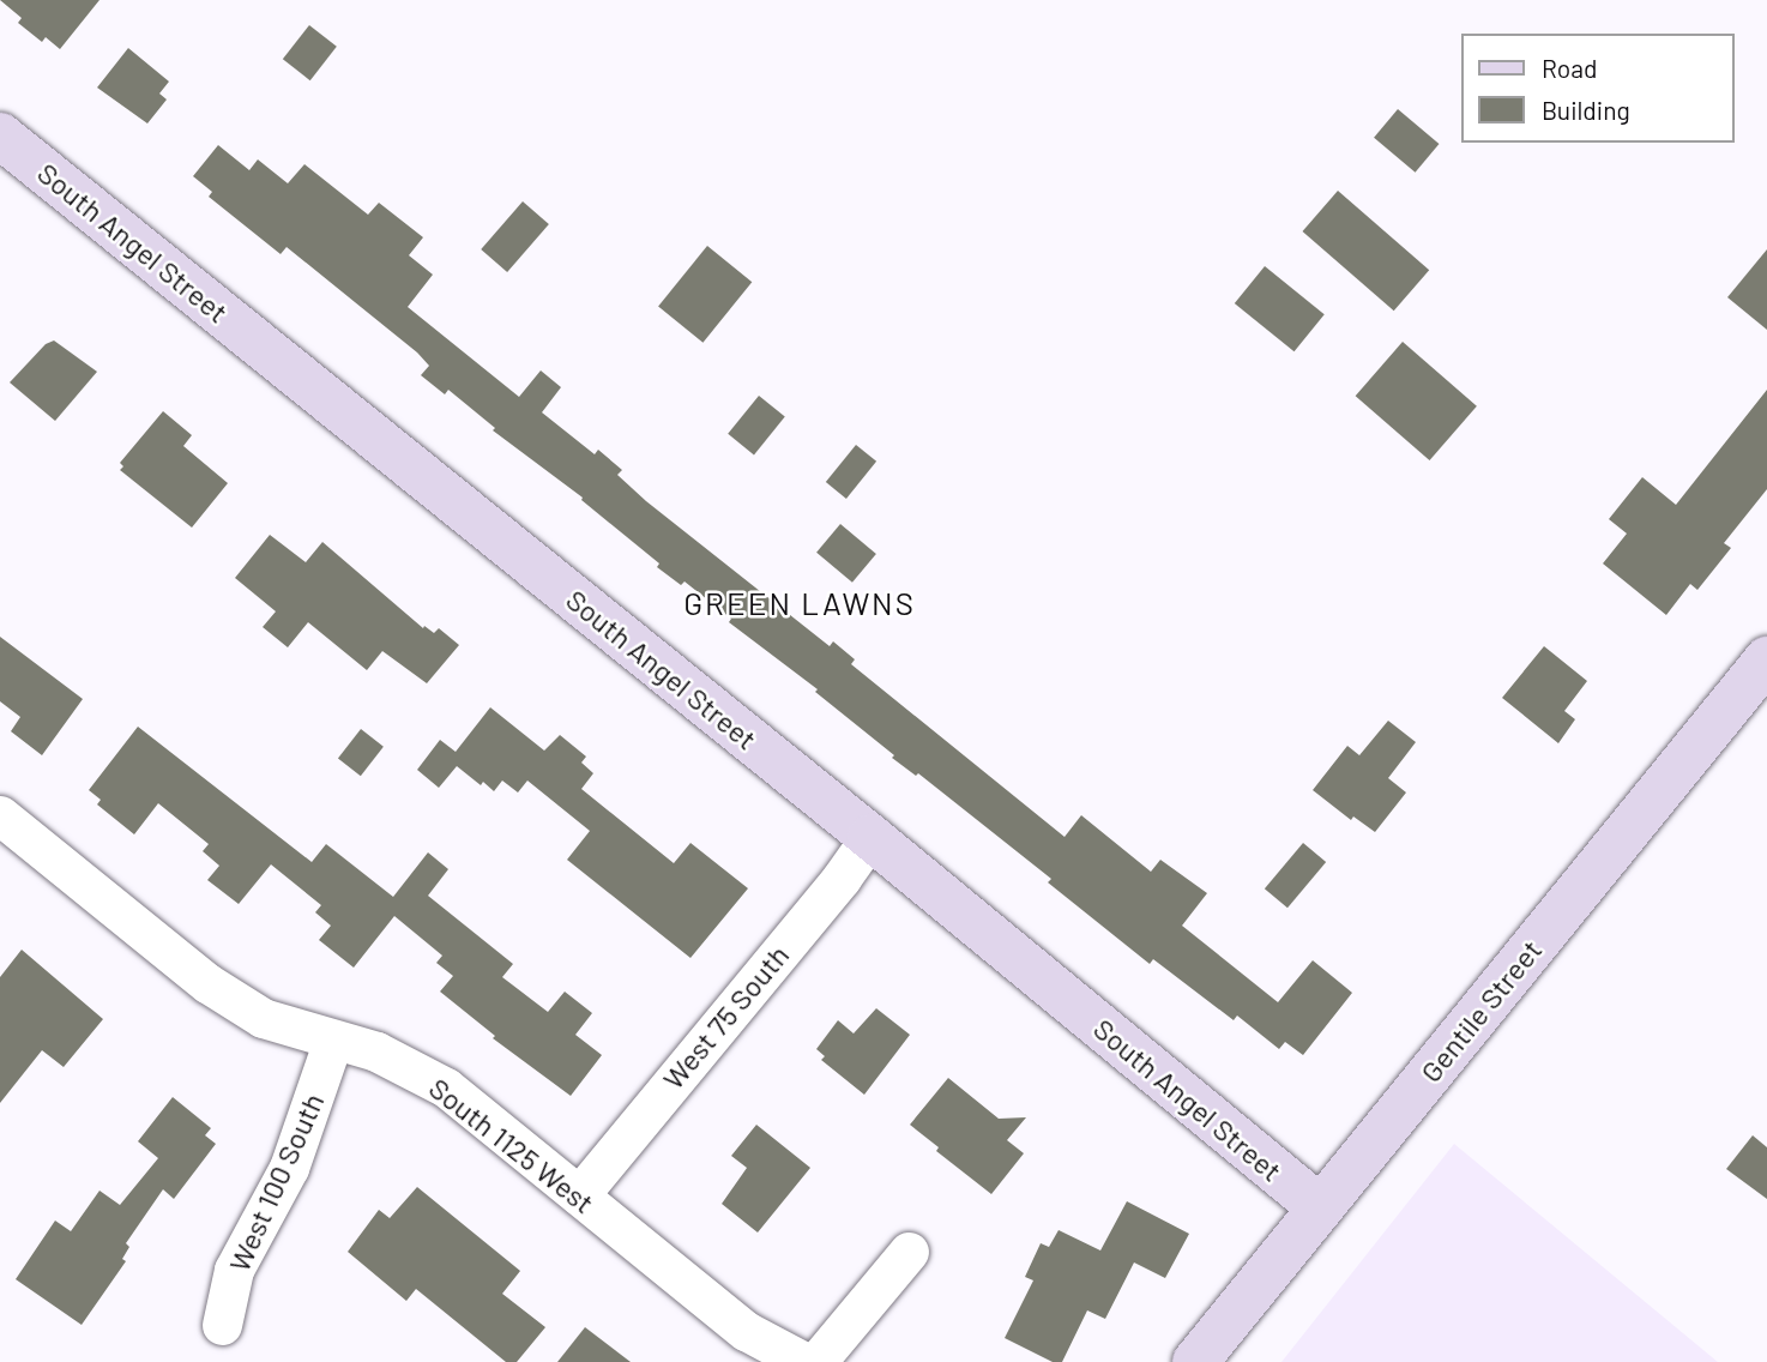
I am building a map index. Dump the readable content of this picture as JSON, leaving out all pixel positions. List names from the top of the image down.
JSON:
{
  "streets": {
    "main road": ["South Angel Street", "Gentile Street"],
    "street": ["West 75 South", "South 1125 West", "West 100 South"]
  },
  "crossings": [
    ["South Angel Street", "Gentile Street"],
    ["South Angel Street", "West 75 South"],
    ["West 75 South", "South 1125 West"],
    ["South 1125 West", "West 100 South"]
  ],
  "districts": ["GREEN LAWNS"],
  "legend": ["Road", "Building"]
}
